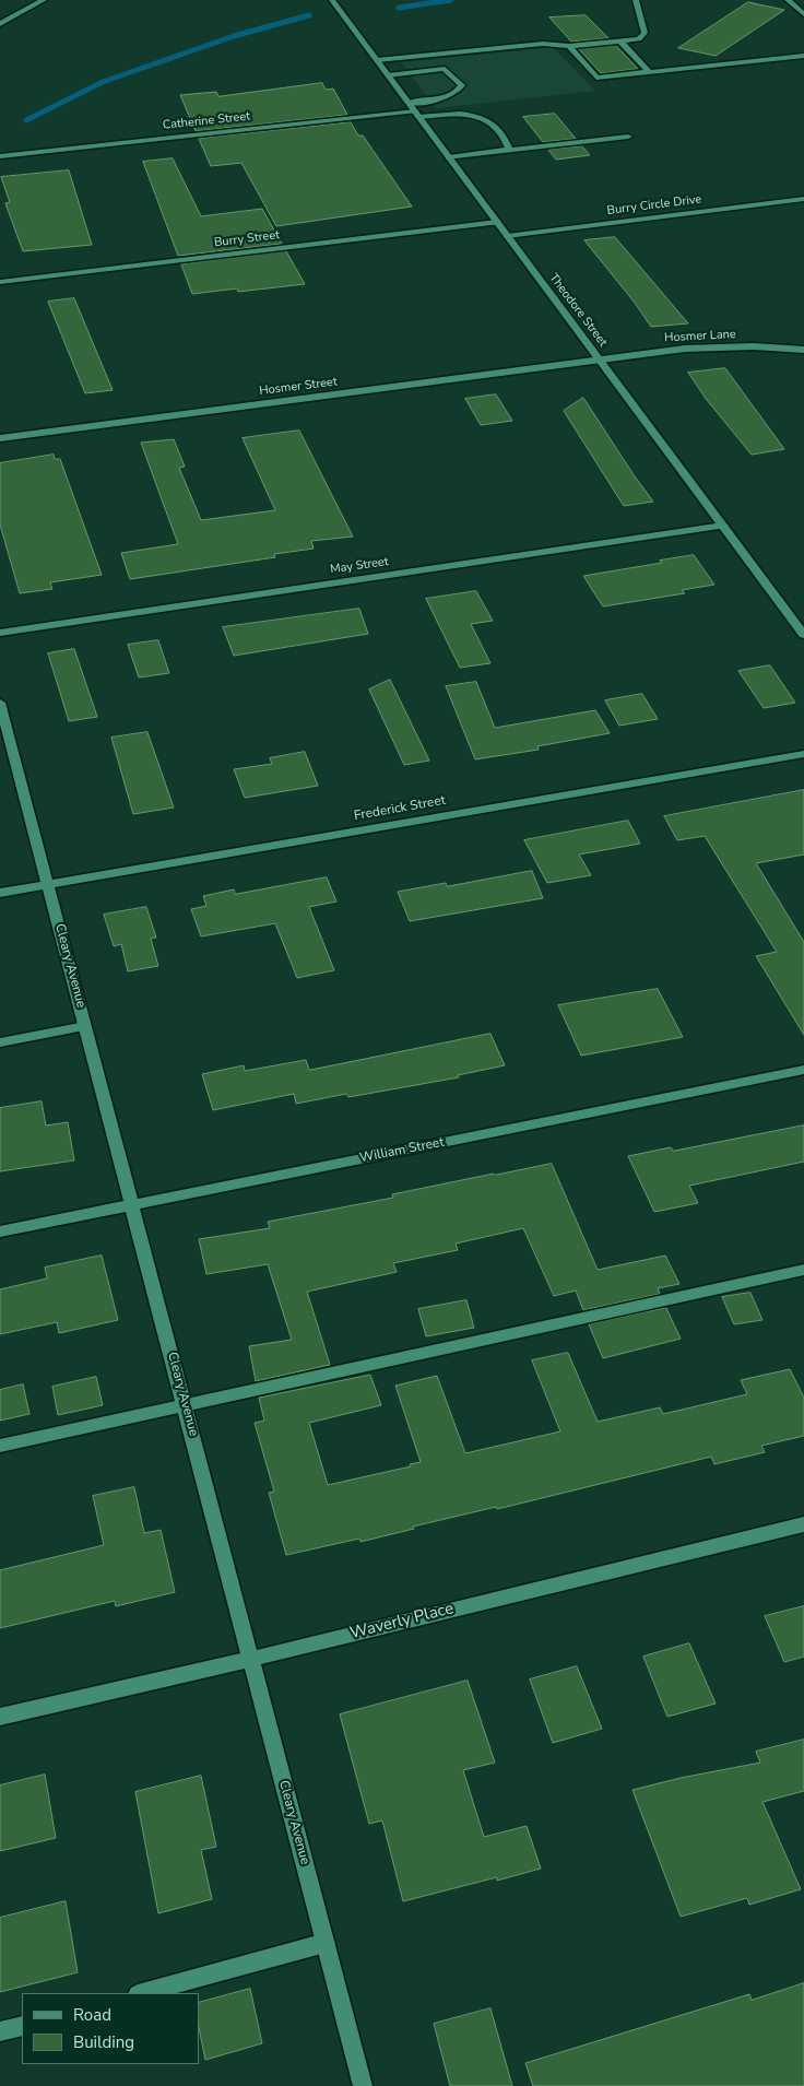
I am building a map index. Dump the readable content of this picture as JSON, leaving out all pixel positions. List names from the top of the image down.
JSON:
{
  "streets": {
    "street": [
      "Catherine Street",
      "Burry Circle Drive",
      "Burry Street",
      "Theodore Street",
      "Hosmer Lane",
      "Hosmer Street",
      "May Street",
      "Frederick Street",
      "Cleary Avenue",
      "William Street",
      "Waverly Place"
    ]
  },
  "crossings": [
    ["Catherine Street", "Theodore Street"],
    ["Burry Circle Drive", "Theodore Street"],
    ["Burry Street", "Theodore Street"],
    ["Theodore Street", "Hosmer Lane"],
    ["Theodore Street", "Hosmer Street"],
    ["Theodore Street", "May Street"],
    ["Hosmer Lane", "Hosmer Street"],
    ["Frederick Street", "Cleary Avenue"],
    ["Cleary Avenue", "William Street"],
    ["Cleary Avenue", "Waverly Place"]
  ],
  "legend": ["Road", "Building"]
}
